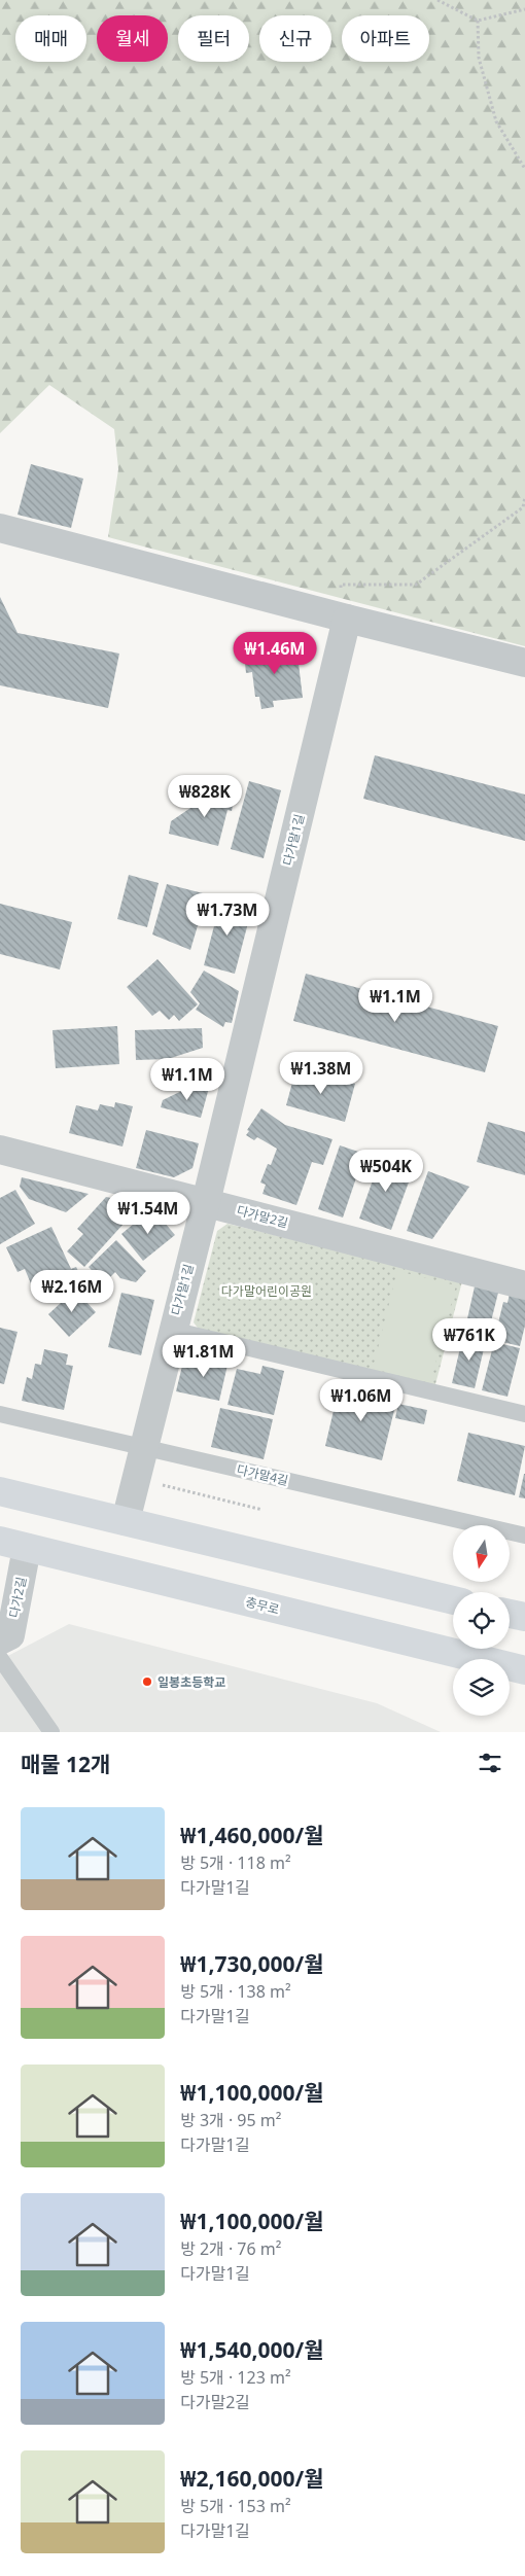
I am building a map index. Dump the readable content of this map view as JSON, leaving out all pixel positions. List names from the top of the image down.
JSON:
{
  "streets": {
    "main road": ["충무로"],
    "street": ["다가말1길", "다가말2길", "다가2길"],
    "lane": ["다가말4길"]
  },
  "crossings": [
    ["다가말1길", "다가말2길"],
    ["다가말1길", "다가말4길"],
    ["다가2길", "충무로"]
  ],
  "parks": ["다가말어린이공원"],
  "places": ["일봉초등학교"],
  "north": "bottom",
  "page": {
    "chip": [
      "매매",
      "월세",
      "필터",
      "신규",
      "아파트"
    ],
    "price": [
      "₩1.46M",
      "₩828K",
      "₩1.73M",
      "₩1.1M",
      "₩1.38M",
      "₩1.1M",
      "₩504K",
      "₩1.54M",
      "₩2.16M",
      "₩761K",
      "₩1.81M",
      "₩1.06M"
    ],
    "heading": "매물 12개",
    "list": [
      {
        "name": "₩1,460,000/월",
        "note": "방 5개 · 118 m² · 다가말1길"
      },
      {
        "name": "₩1,730,000/월",
        "note": "방 5개 · 138 m² · 다가말1길"
      },
      {
        "name": "₩1,100,000/월",
        "note": "방 3개 · 95 m² · 다가말1길"
      },
      {
        "name": "₩1,100,000/월",
        "note": "방 2개 · 76 m² · 다가말1길"
      },
      {
        "name": "₩1,540,000/월",
        "note": "방 5개 · 123 m² · 다가말2길"
      },
      {
        "name": "₩2,160,000/월",
        "note": "방 5개 · 153 m² · 다가말1길"
      }
    ]
  }
}
